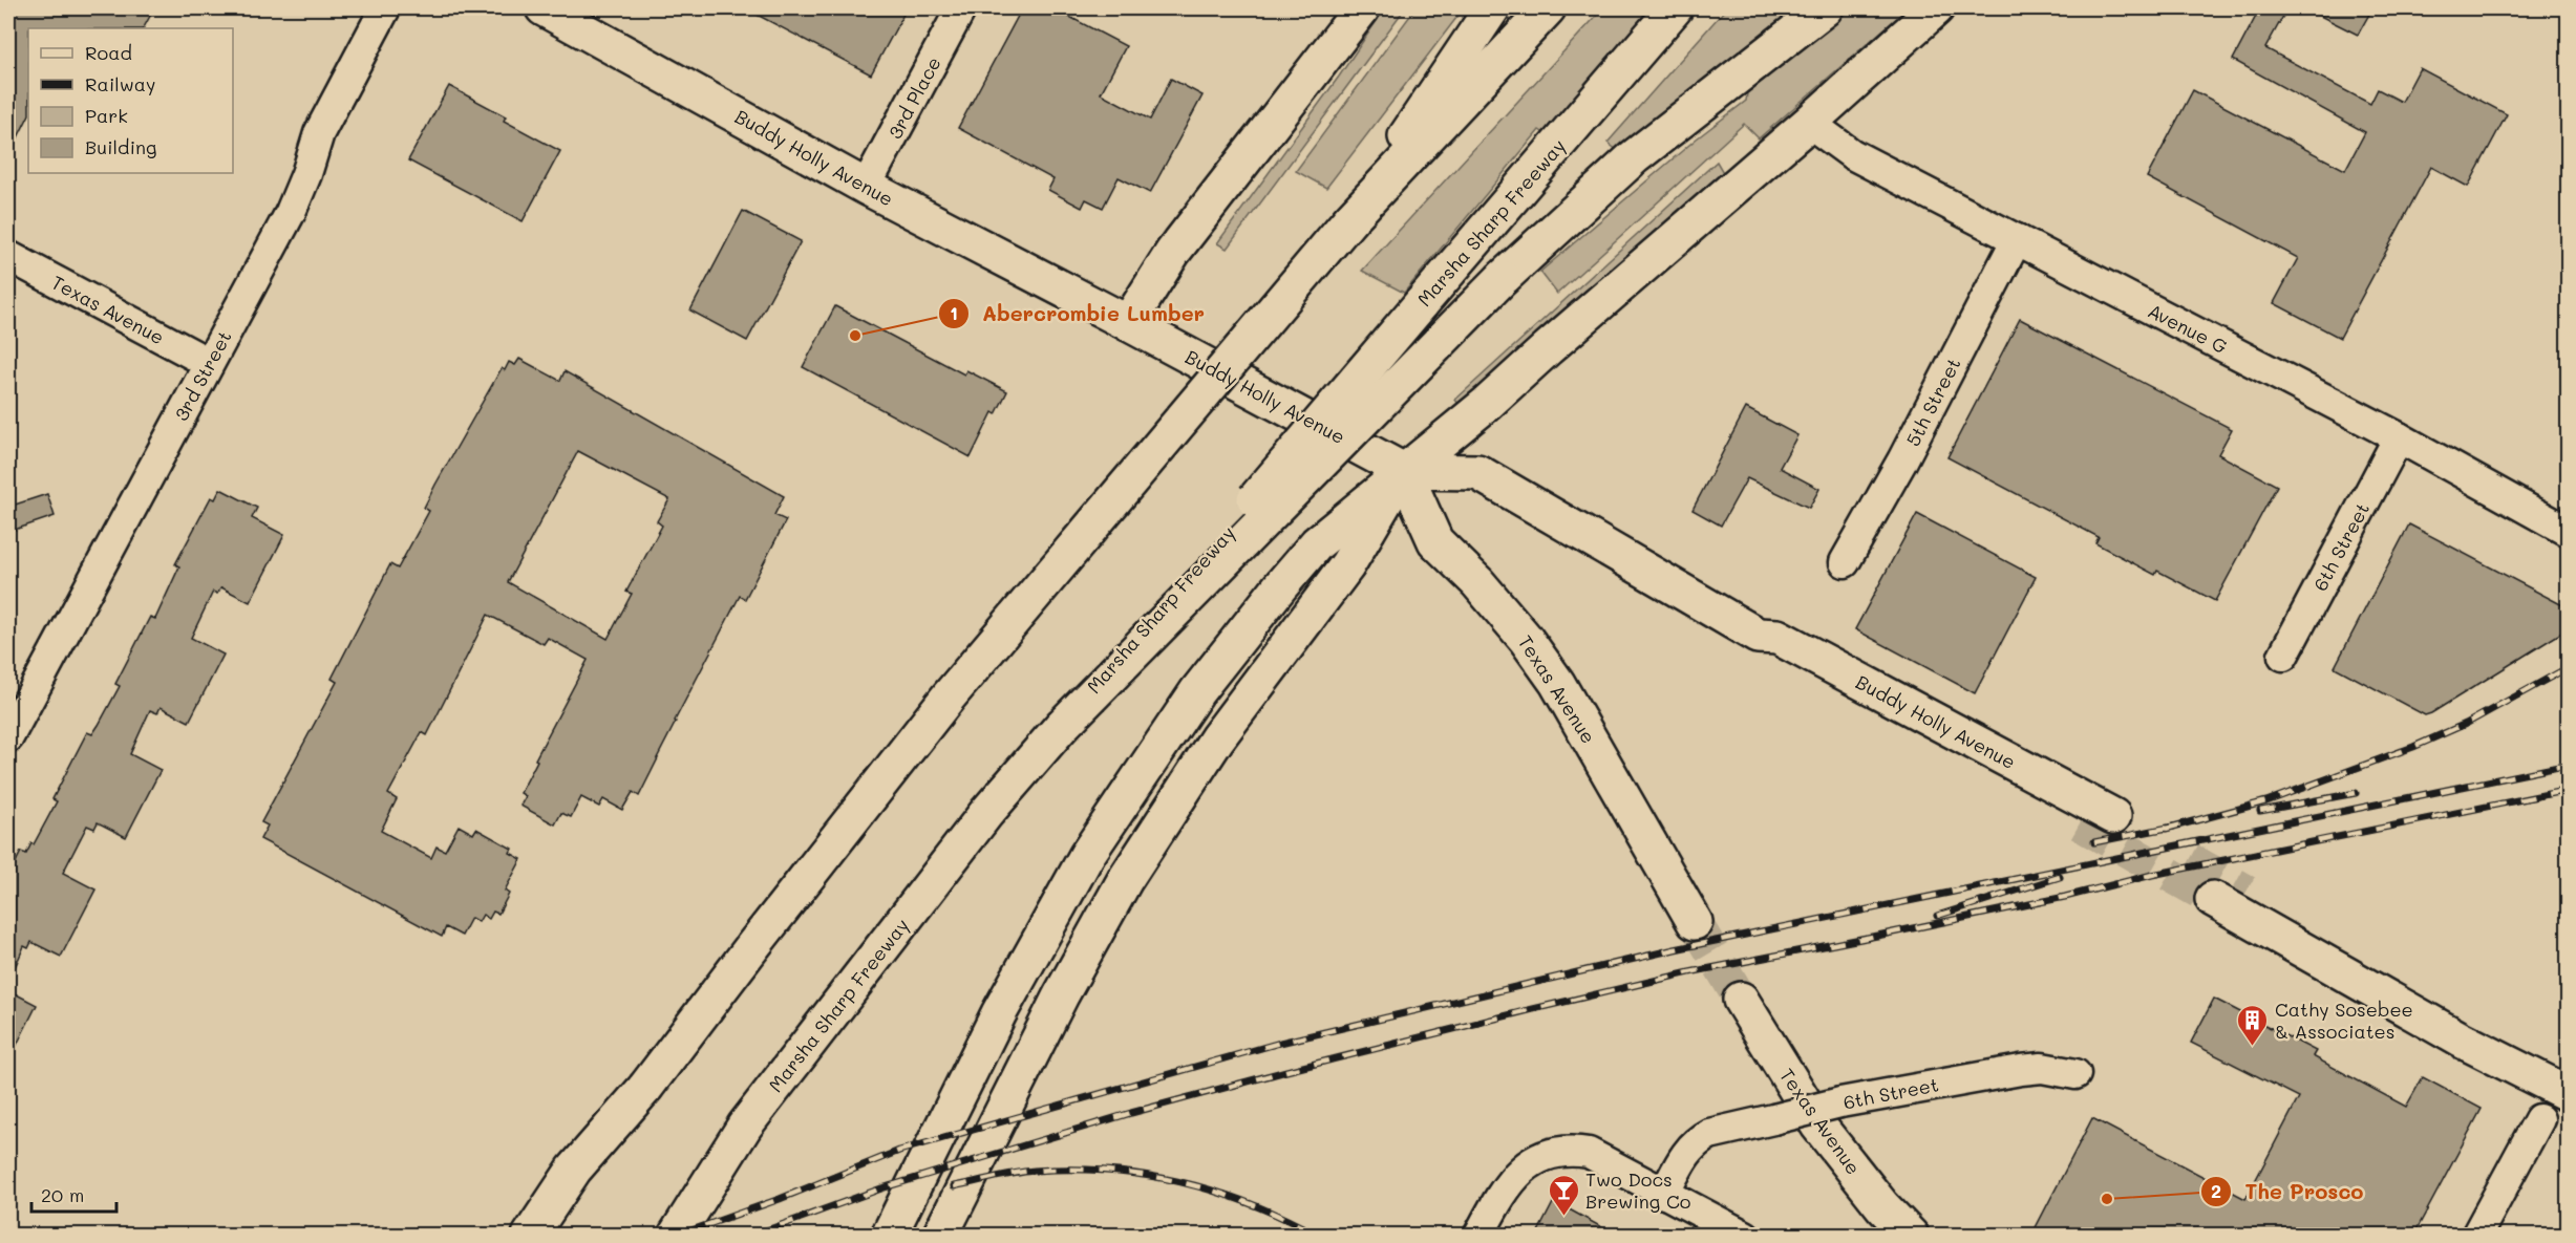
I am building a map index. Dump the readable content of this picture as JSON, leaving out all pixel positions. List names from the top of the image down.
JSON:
{
  "streets": {
    "main road": ["Buddy Holly Avenue", "Marsha Sharp Freeway", "Texas Avenue"],
    "street": [
      "3rd Place",
      "Avenue G",
      "3rd Street",
      "5th Street",
      "6th Street"
    ]
  },
  "crossings": [
    ["3rd Place", "Buddy Holly Avenue"],
    ["Buddy Holly Avenue", "Texas Avenue"],
    ["Texas Avenue", "3rd Street"],
    ["Avenue G", "5th Street"],
    ["Avenue G", "6th Street"]
  ],
  "places": {
    "other": ["Abercrombie Lumber", "The Prosco"],
    "building": ["Cathy Sosebee & Associates"],
    "bar": ["Two Docs Brewing Co"]
  },
  "legend": [
    "Road",
    "Railway",
    "Park",
    "Building"
  ],
  "scale_bar": "20 m"
}
